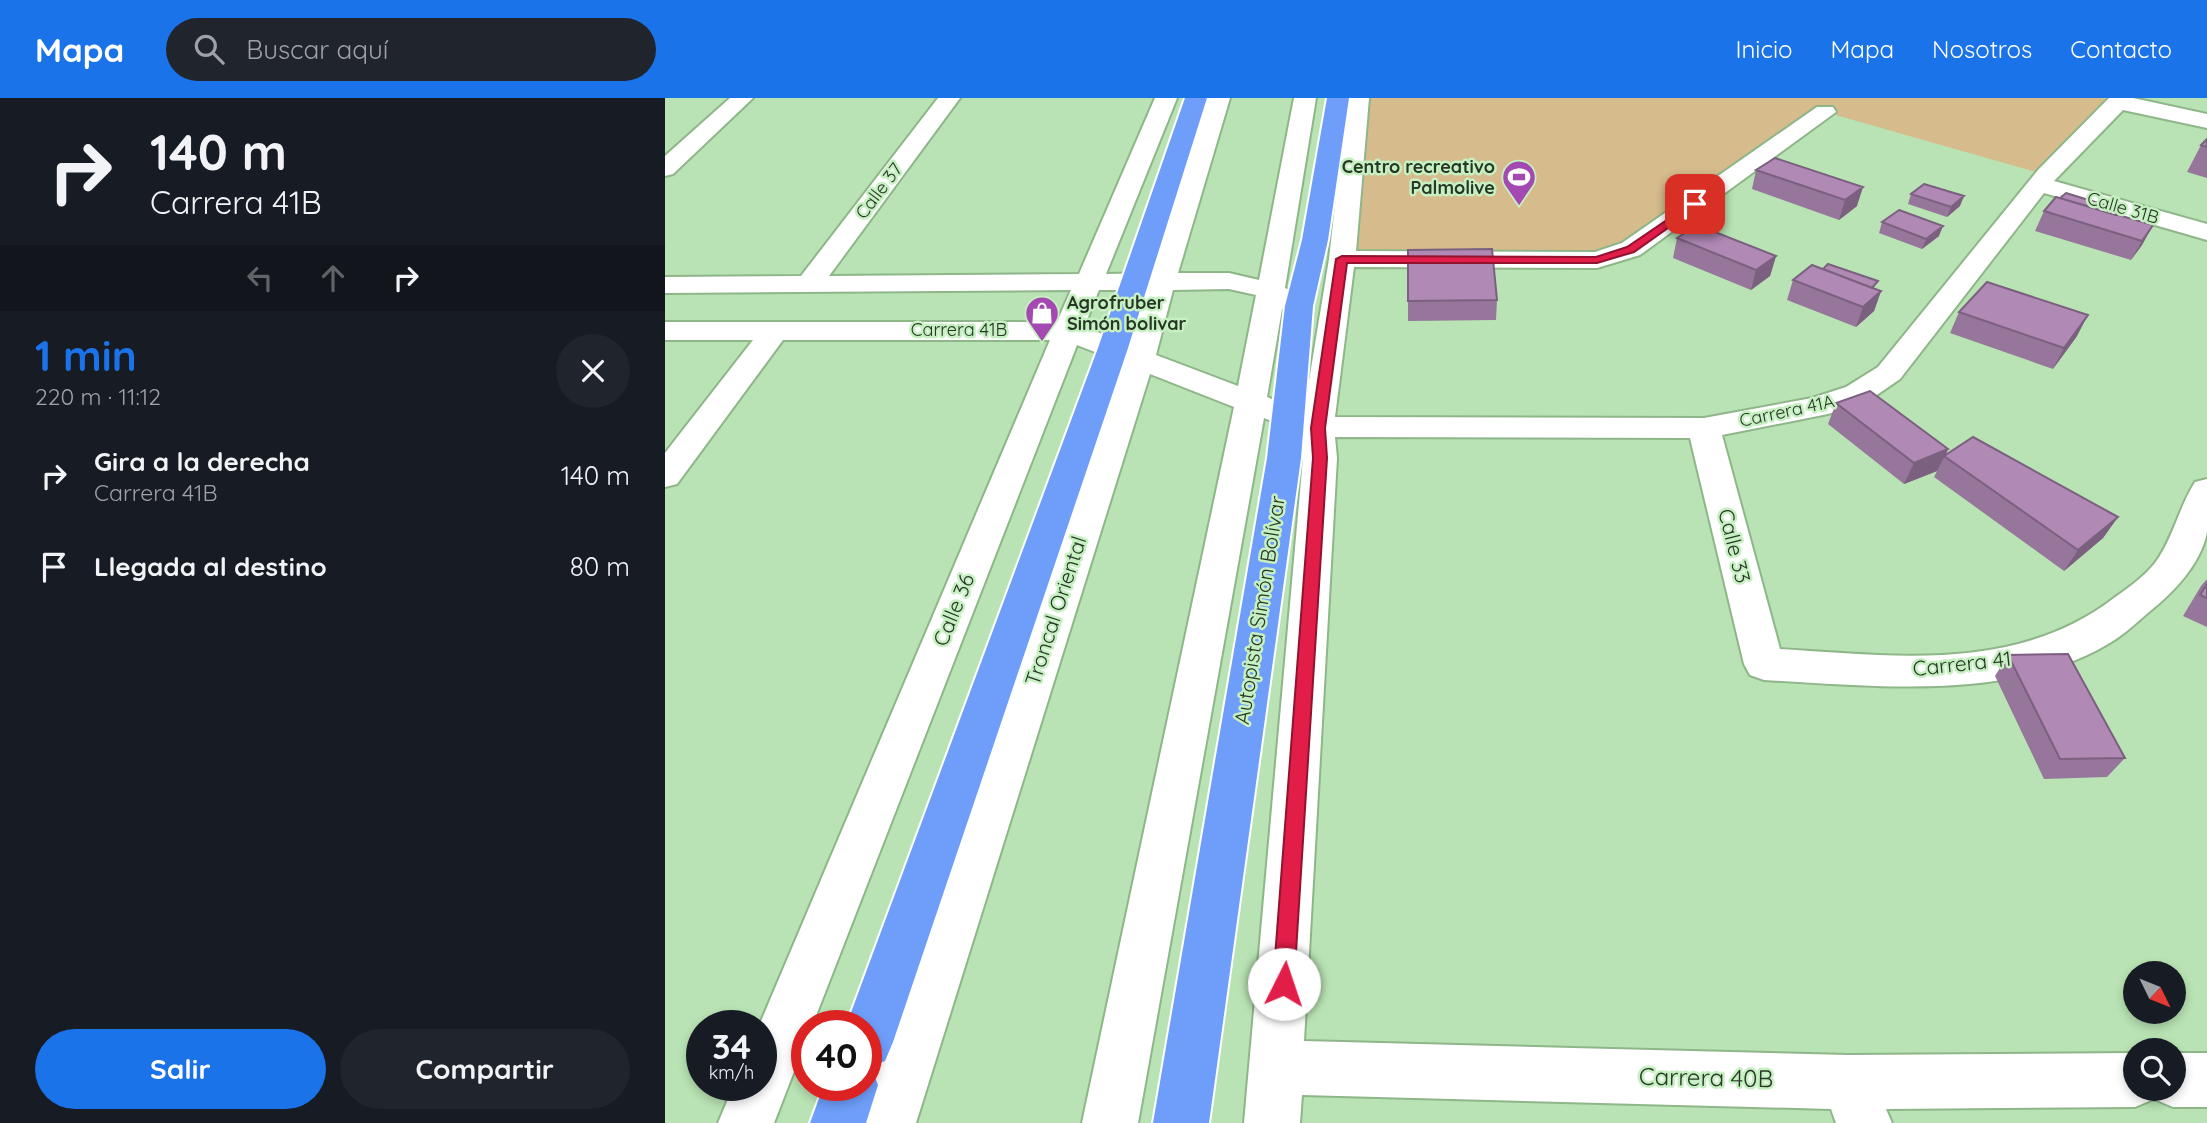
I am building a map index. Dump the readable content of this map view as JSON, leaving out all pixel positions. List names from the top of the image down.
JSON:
{
  "streets": {
    "highway": ["Autopista Simón Bolívar"],
    "street": [
      "Calle 37",
      "Calle 31B",
      "Carrera 41B",
      "Carrera 41A",
      "Calle 33",
      "Calle 36",
      "Troncal Oriental",
      "Carrera 41",
      "Carrera 40B"
    ]
  },
  "crossings": [
    ["Calle 31B", "Carrera 41A"],
    ["Carrera 41B", "Carrera 41A"],
    ["Carrera 41B", "Calle 36"],
    ["Carrera 41B", "Autopista Simón Bolívar"],
    ["Carrera 41B", "Troncal Oriental"],
    ["Carrera 41A", "Calle 33"],
    ["Carrera 41A", "Autopista Simón Bolívar"],
    ["Calle 33", "Carrera 41"]
  ],
  "places": {
    "sports": ["Centro recreativo Palmolive"],
    "shop": ["Agrofruber Simón bolivar"]
  },
  "north": "bottom right",
  "page": {
    "header": "Mapa",
    "search": "Buscar aquí",
    "nav": [
      "Inicio",
      "Mapa",
      "Nosotros",
      "Contacto"
    ],
    "turn": ["140 m", "Carrera 41B"],
    "heading": ["1 min", "220 m · 11:12"],
    "list": [
      {
        "name": "Gira a la derecha",
        "note": "Carrera 41B",
        "value": "140 m"
      },
      {
        "name": "Llegada al destino",
        "value": "80 m"
      }
    ],
    "speed": "34 km/h",
    "limit": "40",
    "buttons": ["Salir", "Compartir"]
  }
}
